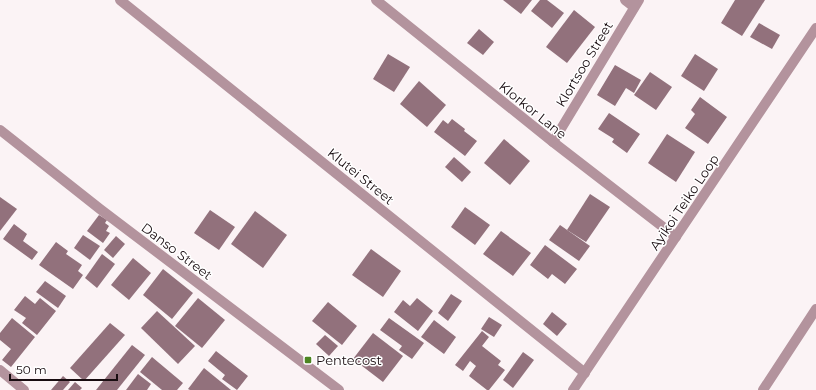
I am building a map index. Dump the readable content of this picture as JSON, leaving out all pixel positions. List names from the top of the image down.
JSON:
{
  "streets": {
    "street": [
      "Klortsoo Street",
      "Klorkor Lane",
      "Klutei Street",
      "Ayikoi Teiko Loop",
      "Danso Street"
    ]
  },
  "crossings": [
    ["Klortsoo Street", "Klorkor Lane"],
    ["Klorkor Lane", "Ayikoi Teiko Loop"],
    ["Klutei Street", "Ayikoi Teiko Loop"]
  ],
  "places": {
    "transit": ["Pentecost"]
  },
  "scale_bar": "50 m"
}
